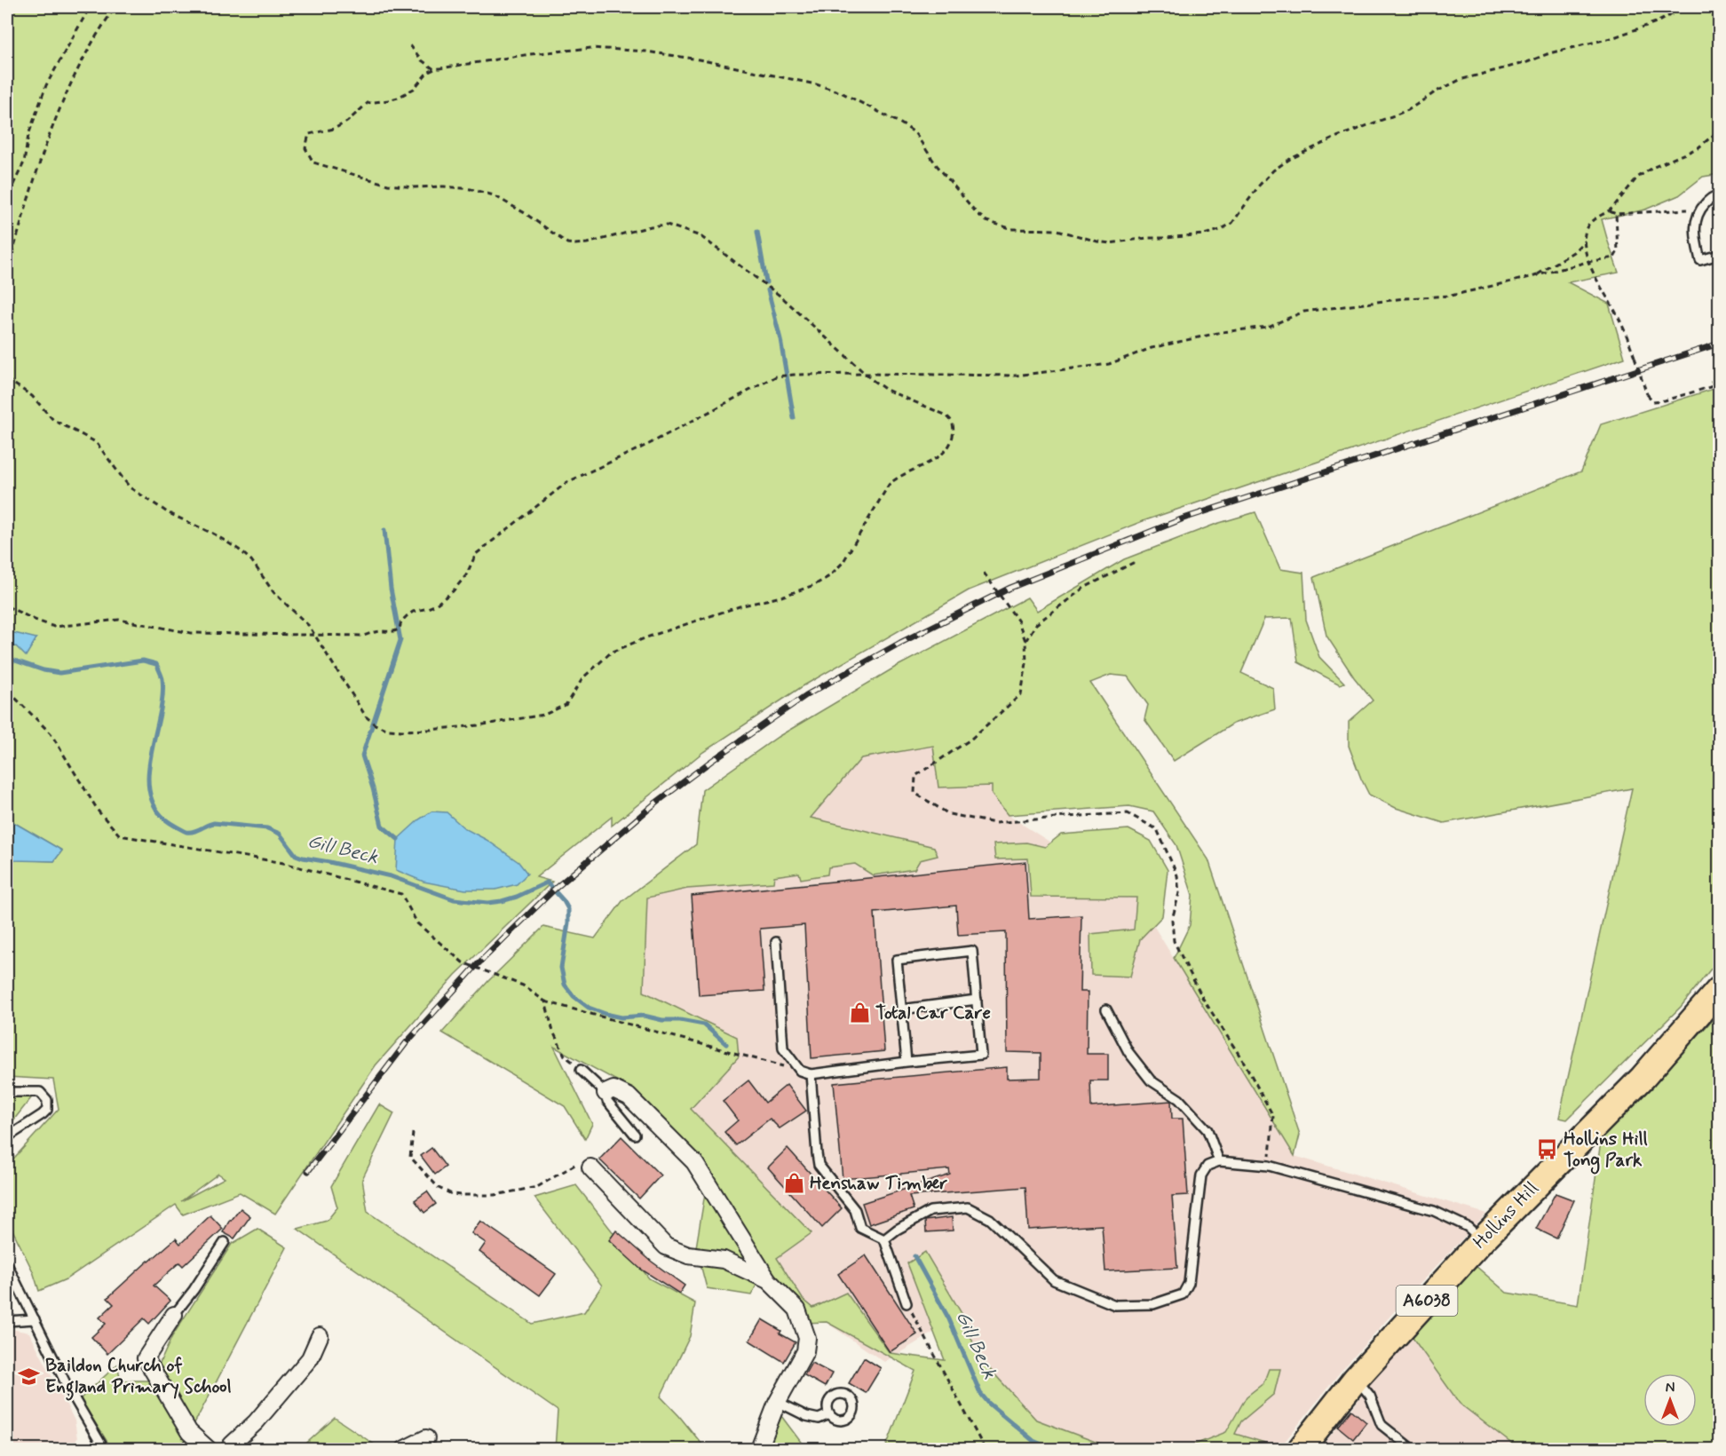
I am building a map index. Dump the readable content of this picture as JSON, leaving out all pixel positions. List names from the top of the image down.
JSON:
{
  "streets": {
    "main road": ["Hollins Hill", "A6038"]
  },
  "water": ["Gill Beck"],
  "places": {
    "shop": ["Total Car Care", "Henshaw Timber"],
    "bus stop": ["Hollins Hill Tong Park"],
    "school or university": ["Baildon Church of England Primary School"]
  },
  "north": "top"
}
